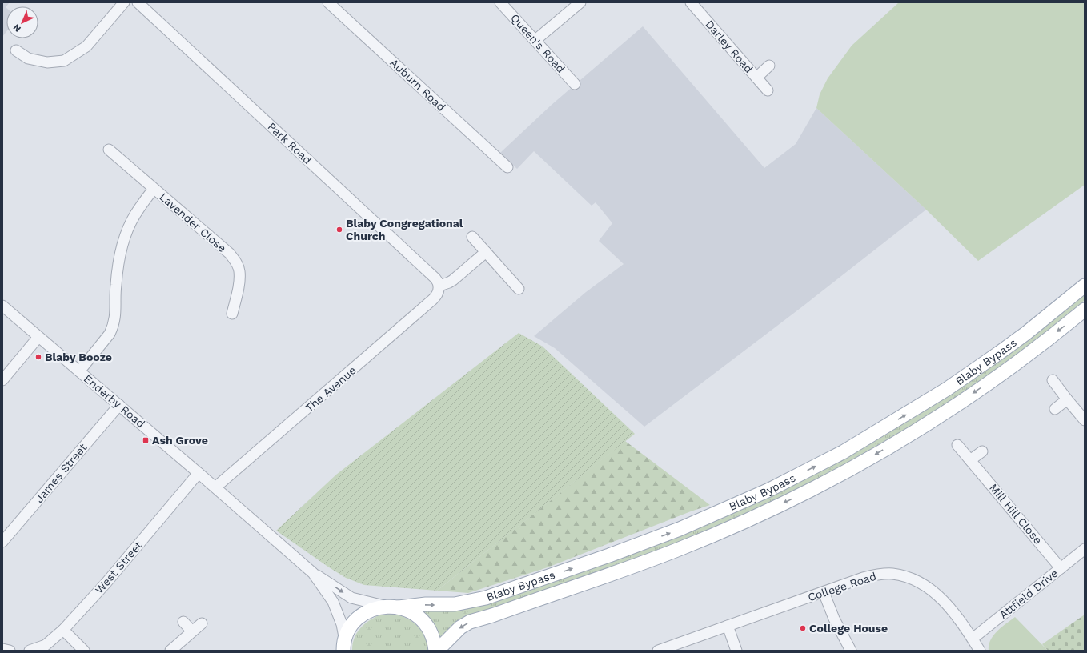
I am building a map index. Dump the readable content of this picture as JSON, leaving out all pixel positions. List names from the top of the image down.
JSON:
{
  "streets": {
    "main road": ["Blaby Bypass"],
    "street": [
      "Queen's Road",
      "Darley Road",
      "Auburn Road",
      "Park Road",
      "Lavender Close",
      "The Avenue",
      "Enderby Road",
      "James Street",
      "Mill Hill Close",
      "West Street",
      "College Road",
      "Attfield Drive"
    ]
  },
  "crossings": [
    ["Park Road", "The Avenue"],
    ["Blaby Bypass", "Enderby Road"],
    ["The Avenue", "Enderby Road"],
    ["Enderby Road", "James Street"],
    ["Enderby Road", "West Street"],
    ["Mill Hill Close", "Attfield Drive"],
    ["College Road", "Attfield Drive"]
  ],
  "places": {
    "other": ["Blaby Congregational Church", "Blaby Booze", "College House"],
    "transit": ["Ash Grove"]
  },
  "north": "bottom left"
}
